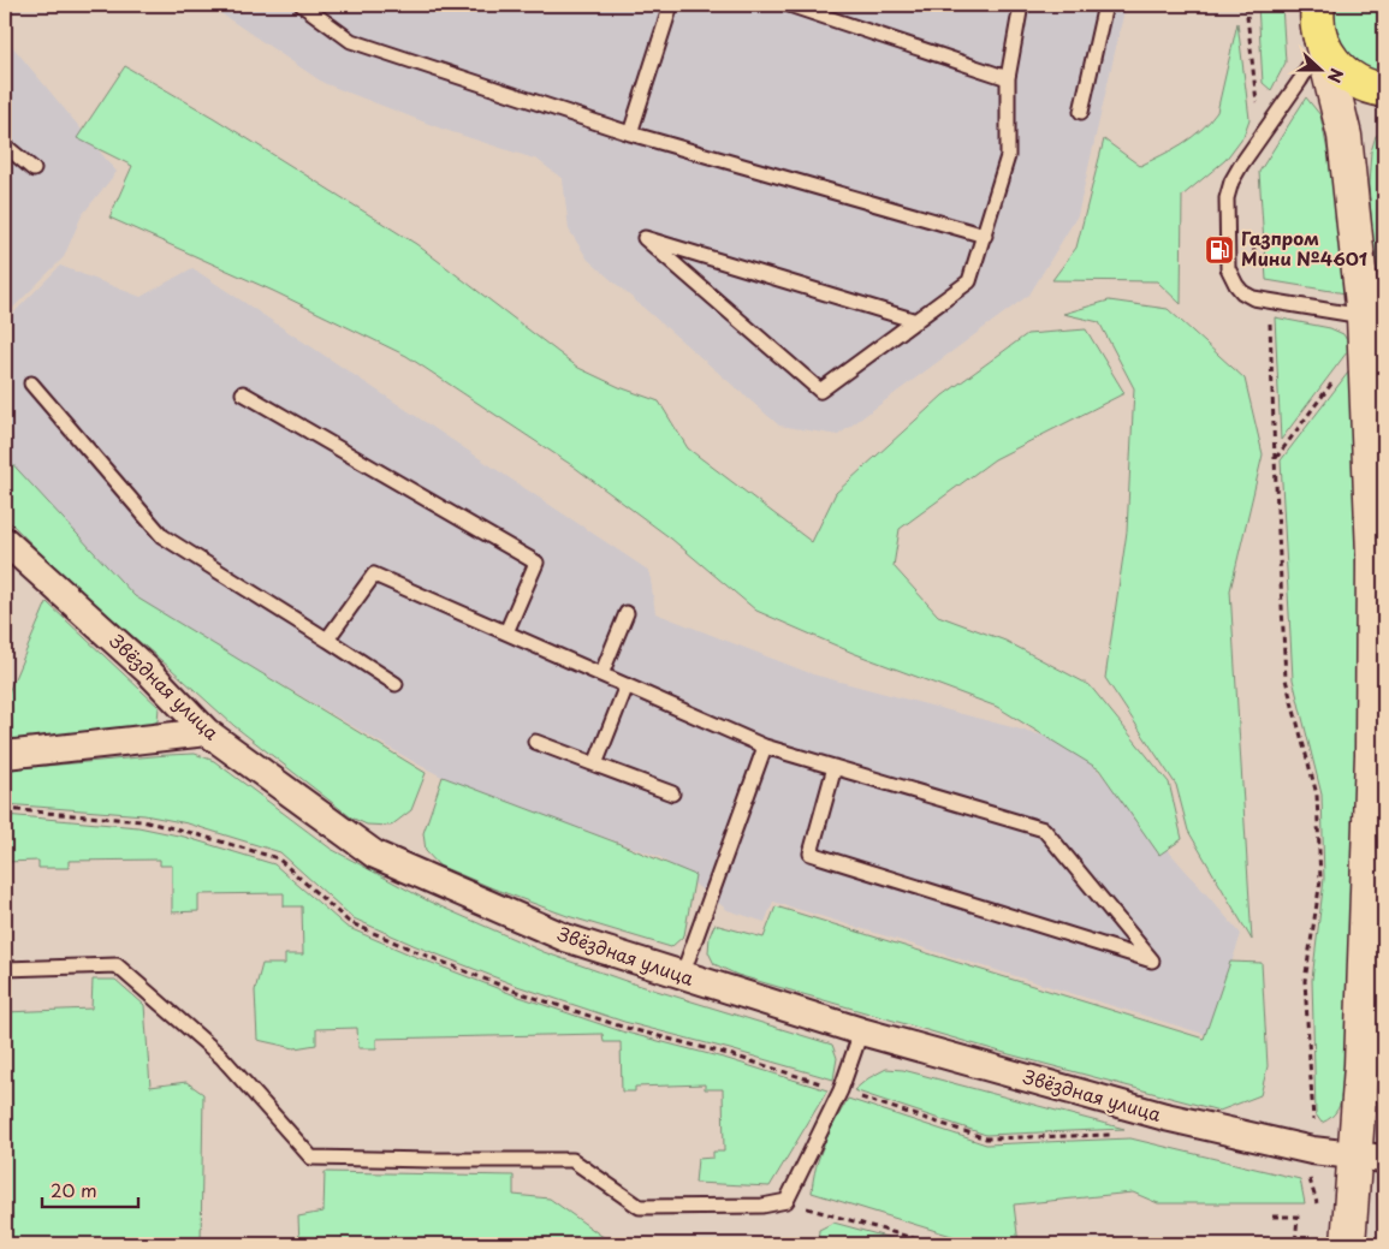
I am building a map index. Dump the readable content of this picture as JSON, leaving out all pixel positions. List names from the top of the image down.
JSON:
{
  "streets": {
    "street": ["Звёздная улица"]
  },
  "places": {
    "fuel station": ["Газпром Мини №4601"]
  },
  "scale_bar": "20 m",
  "north": "right"
}
